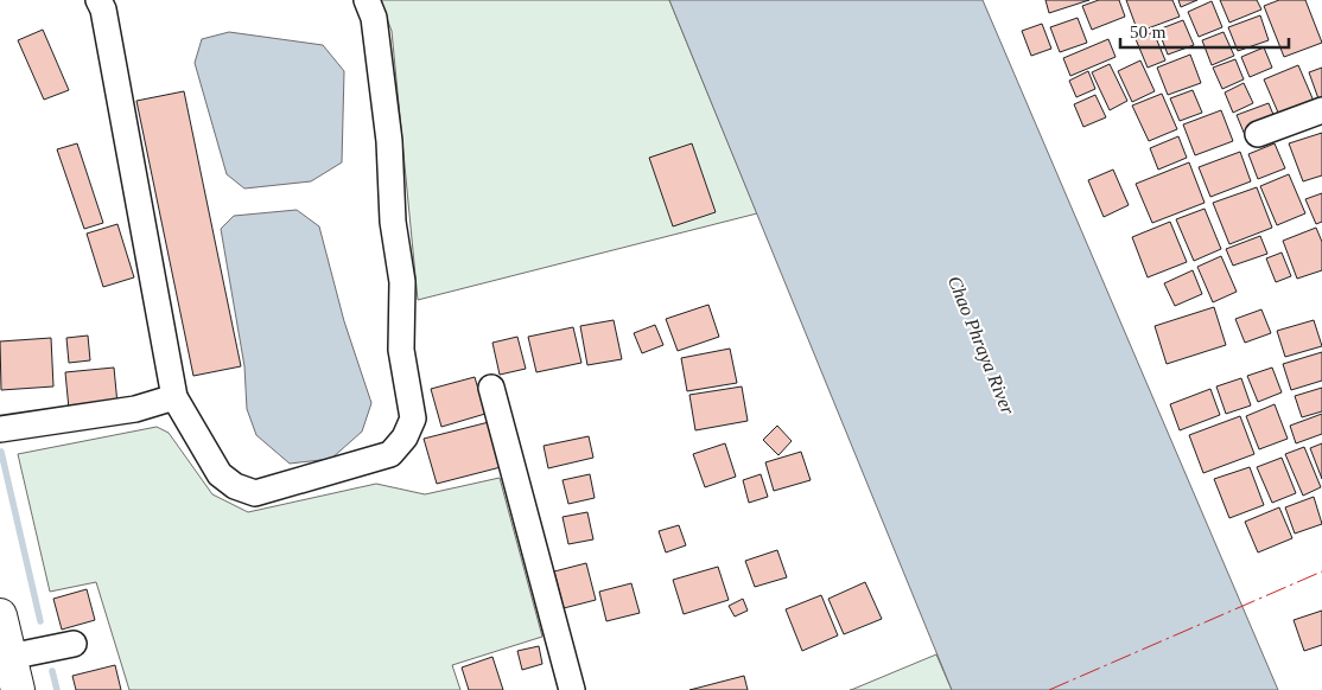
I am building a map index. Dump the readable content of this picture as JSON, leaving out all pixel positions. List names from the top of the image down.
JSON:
{
  "water": ["Chao Phraya River"],
  "scale_bar": "50 m"
}
